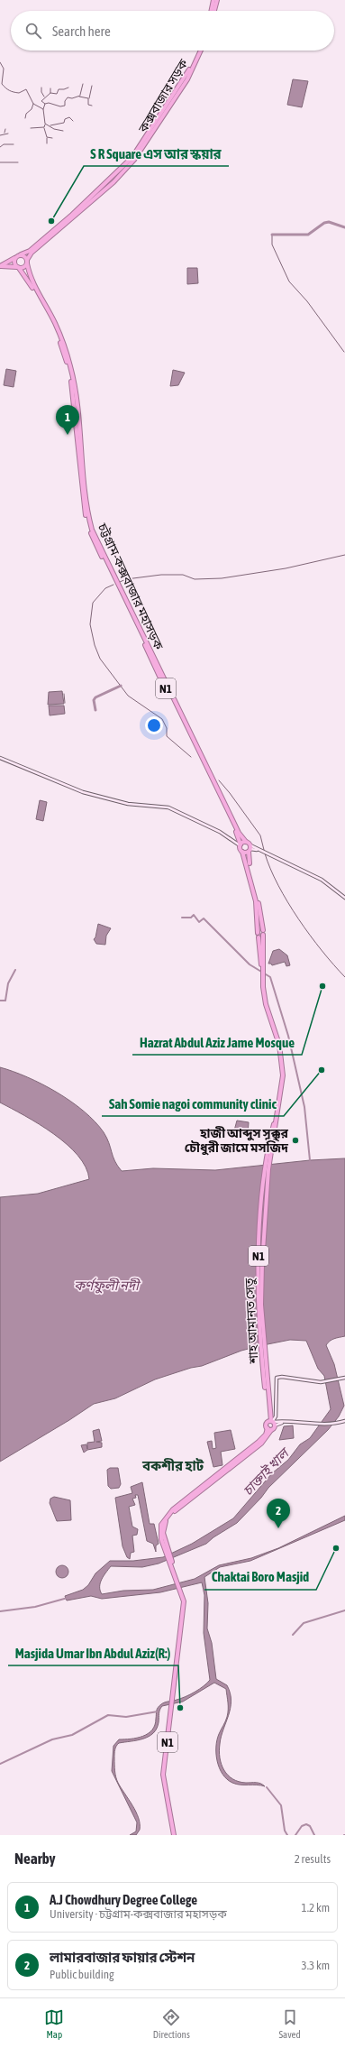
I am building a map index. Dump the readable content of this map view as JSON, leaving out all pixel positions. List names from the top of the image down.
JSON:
{
  "streets": {
    "highway": [
      "কক্সবাজার সড়ক",
      "চট্টগ্রাম-কক্সবাজার মহাসড়ক",
      "N1",
      "শাহ আমানত সেতু"
    ]
  },
  "crossings": [
    ["কক্সবাজার সড়ক", "চট্টগ্রাম-কক্সবাজার মহাসড়ক"],
    ["চট্টগ্রাম-কক্সবাজার মহাসড়ক", "N1"],
    ["N1", "শাহ আমানত সেতু"]
  ],
  "districts": ["বকশীর হাট"],
  "water": ["কর্ণফুলী নদী", "চাক্তাই খাল"],
  "places": [
    "S R Square এস আর স্কয়ার",
    "Hazrat Abdul Aziz Jame Mosque",
    "Sah Somie nagoi community clinic",
    "হাজী আব্দুস সুক্কুর চৌধুরী জামে মসজিদ",
    "Chaktai Boro Masjid",
    "Masjida Umar Ibn Abdul Aziz(R:)"
  ],
  "page": {
    "search": "Search here",
    "pins": ["1", "2"],
    "heading": ["Nearby", "2 results"],
    "list": [
      {
        "mark": "1",
        "name": "A.J Chowdhury Degree College",
        "note": "University · চট্টগ্রাম-কক্সবাজার মহাসড়ক",
        "value": "1.2 km"
      },
      {
        "mark": "2",
        "name": "লামারবাজার ফায়ার স্টেশন",
        "note": "Public building",
        "value": "3.3 km"
      }
    ],
    "nav": ["Map", "Directions", "Saved"]
  }
}
